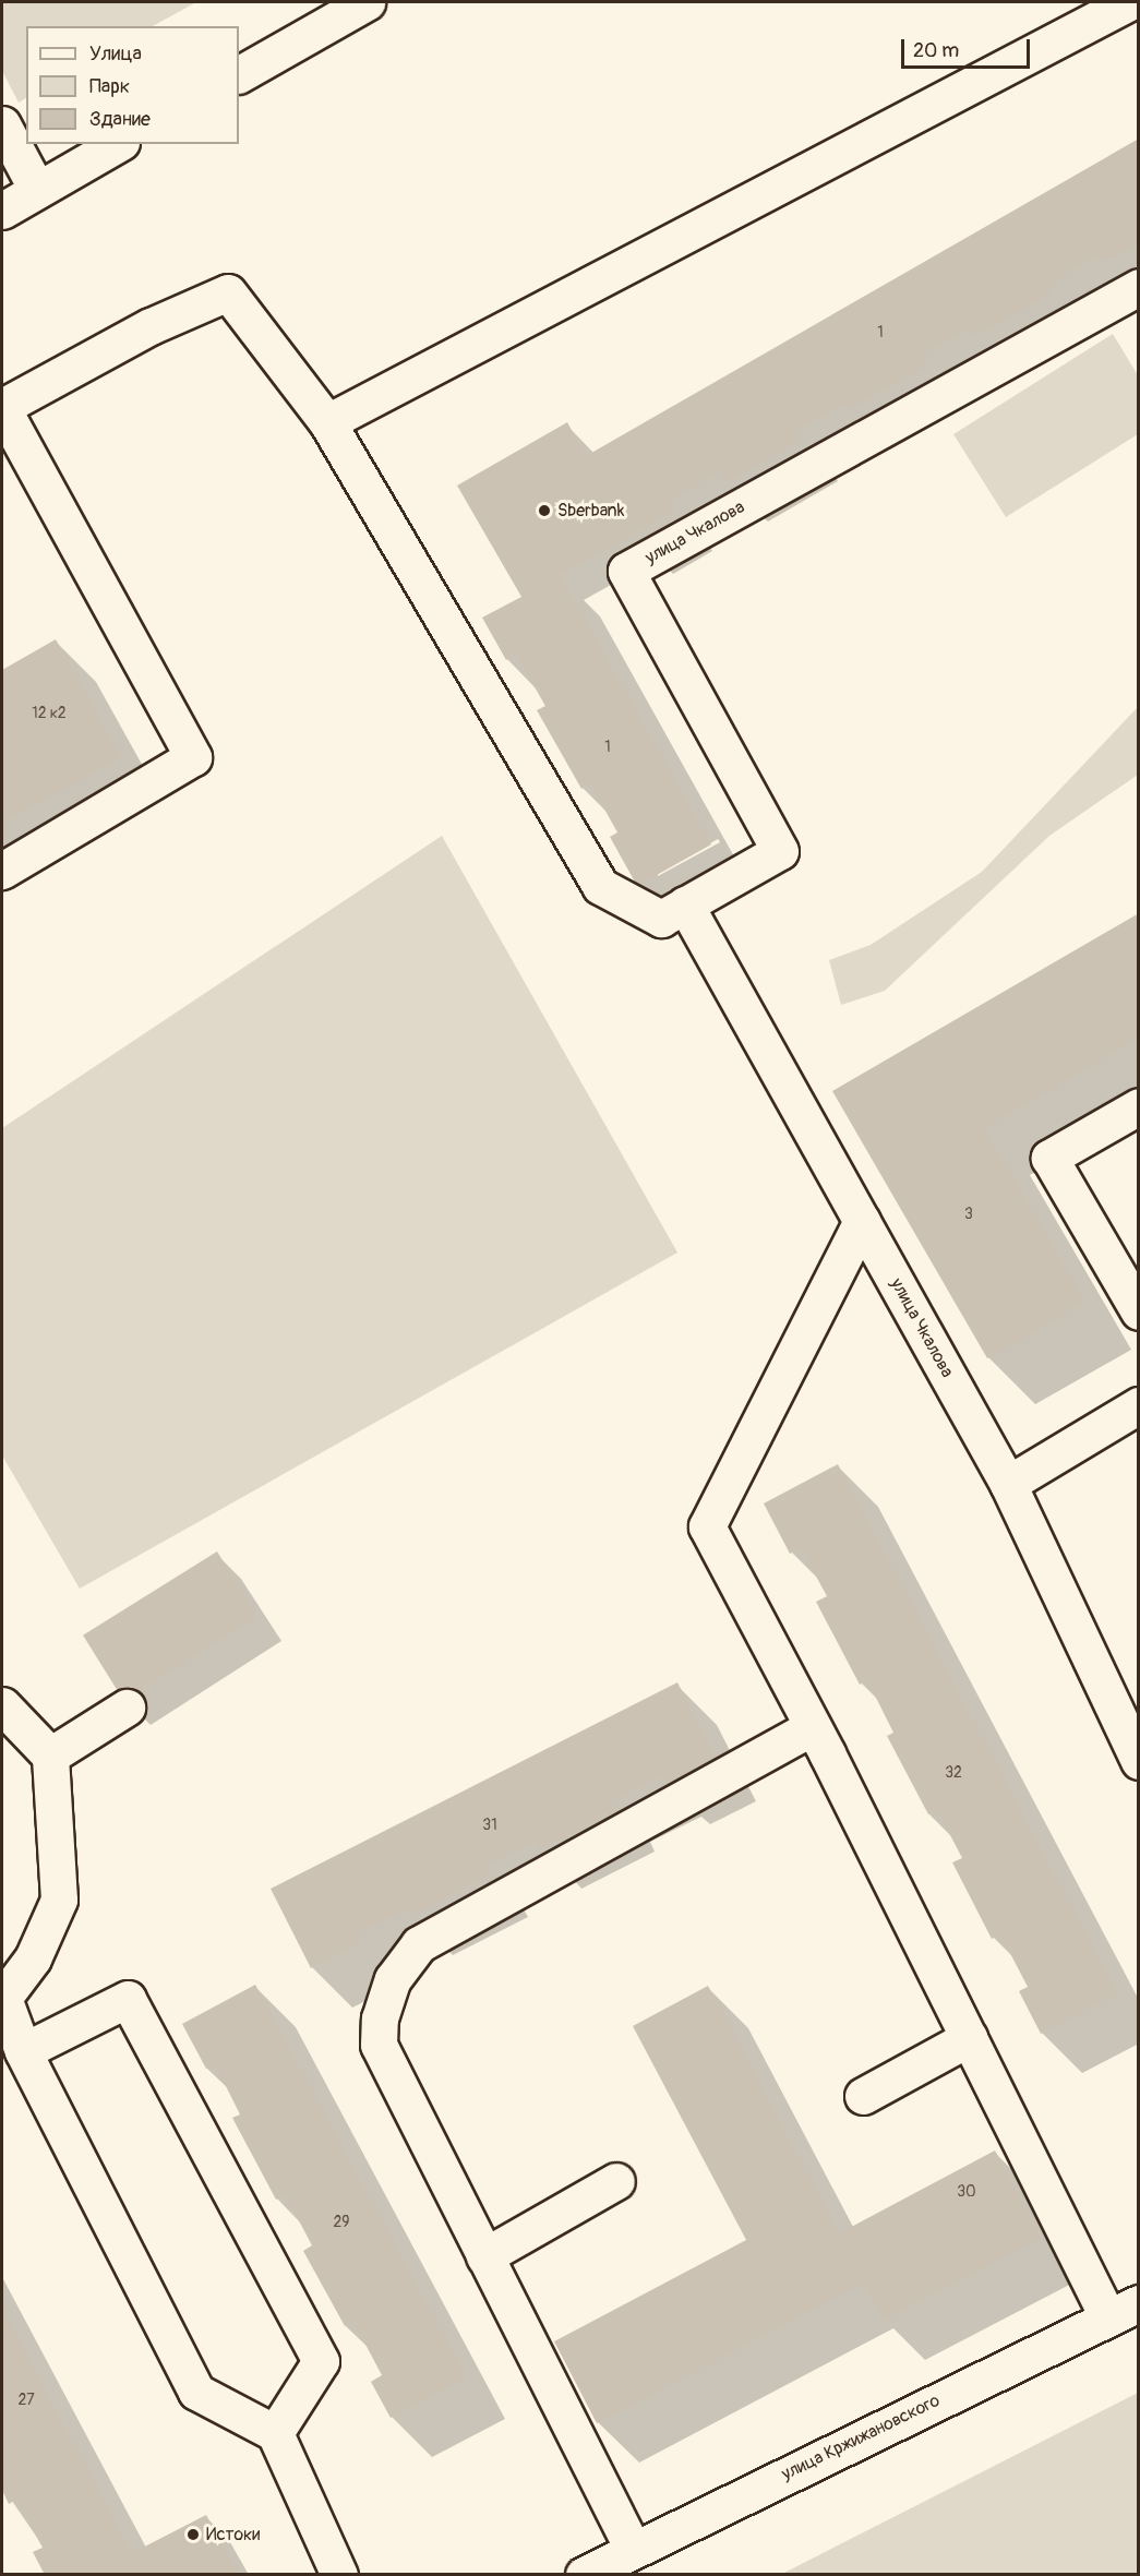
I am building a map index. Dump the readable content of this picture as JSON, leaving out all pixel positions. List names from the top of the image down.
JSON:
{
  "streets": {
    "street": ["улица Чкалова", "улица Кржижановского"]
  },
  "places": ["Sberbank", "Истоки"],
  "house_numbers": [
    "1",
    "12 к2",
    "1",
    "3",
    "32",
    "31",
    "30",
    "29",
    "27"
  ],
  "legend": ["Улица", "Парк", "Здание"],
  "scale_bar": "20 m"
}
